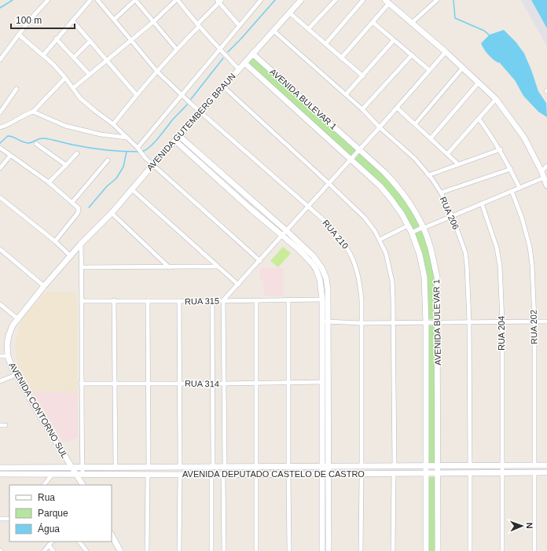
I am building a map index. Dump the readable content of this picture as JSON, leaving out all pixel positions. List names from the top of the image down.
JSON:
{
  "streets": {
    "street": [
      "AVENIDA BULEVAR 1",
      "AVENIDA GUTEMBERG BRAUN",
      "RUA 206",
      "RUA 210",
      "RUA 315",
      "RUA 202",
      "RUA 204",
      "RUA 314",
      "AVENIDA CONTORNO SUL",
      "AVENIDA DEPUTADO CASTELO DE CASTRO"
    ]
  },
  "crossings": [
    ["AVENIDA BULEVAR 1", "AVENIDA GUTEMBERG BRAUN"],
    ["AVENIDA BULEVAR 1", "AVENIDA DEPUTADO CASTELO DE CASTRO"],
    ["AVENIDA GUTEMBERG BRAUN", "RUA 206"],
    ["AVENIDA GUTEMBERG BRAUN", "RUA 210"],
    ["AVENIDA GUTEMBERG BRAUN", "AVENIDA CONTORNO SUL"],
    ["RUA 206", "AVENIDA DEPUTADO CASTELO DE CASTRO"],
    ["RUA 210", "AVENIDA DEPUTADO CASTELO DE CASTRO"],
    ["RUA 202", "AVENIDA DEPUTADO CASTELO DE CASTRO"],
    ["RUA 204", "AVENIDA DEPUTADO CASTELO DE CASTRO"],
    ["AVENIDA CONTORNO SUL", "AVENIDA DEPUTADO CASTELO DE CASTRO"]
  ],
  "legend": ["Rua", "Parque", "Água"],
  "scale_bar": "100 m",
  "north": "right"
}
